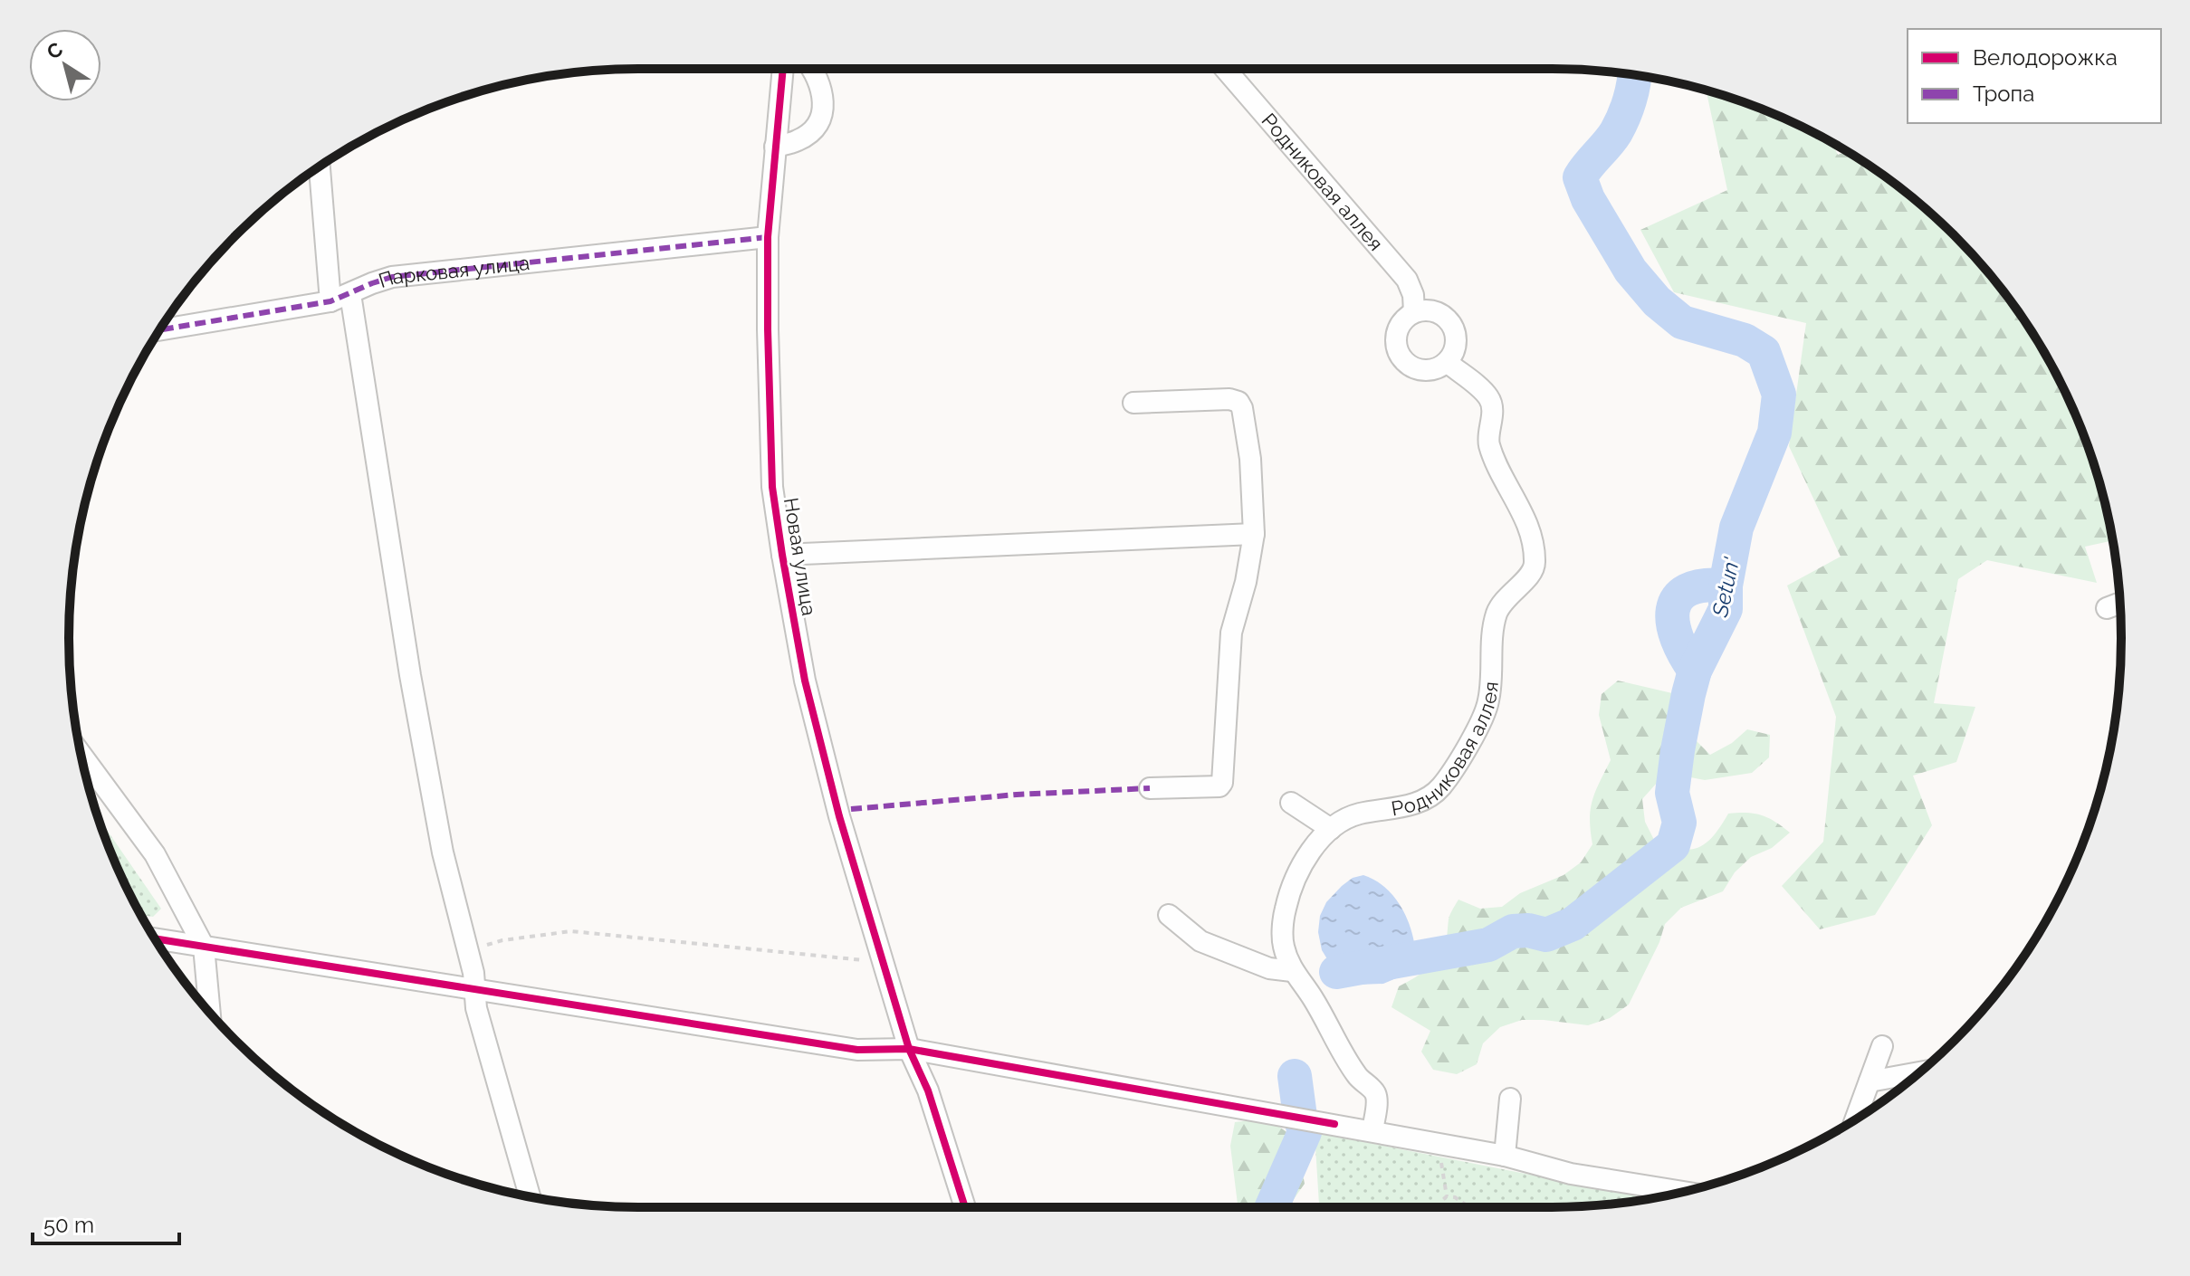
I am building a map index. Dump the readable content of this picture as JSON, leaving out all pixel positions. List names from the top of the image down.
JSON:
{
  "streets": {
    "street": ["Родниковая аллея", "Парковая улица", "Новая улица"]
  },
  "crossings": [
    ["Парковая улица", "Новая улица"]
  ],
  "water": ["Setun'"],
  "legend": ["Велодорожка", "Тропа"],
  "scale_bar": "50 m",
  "north": "top left"
}
